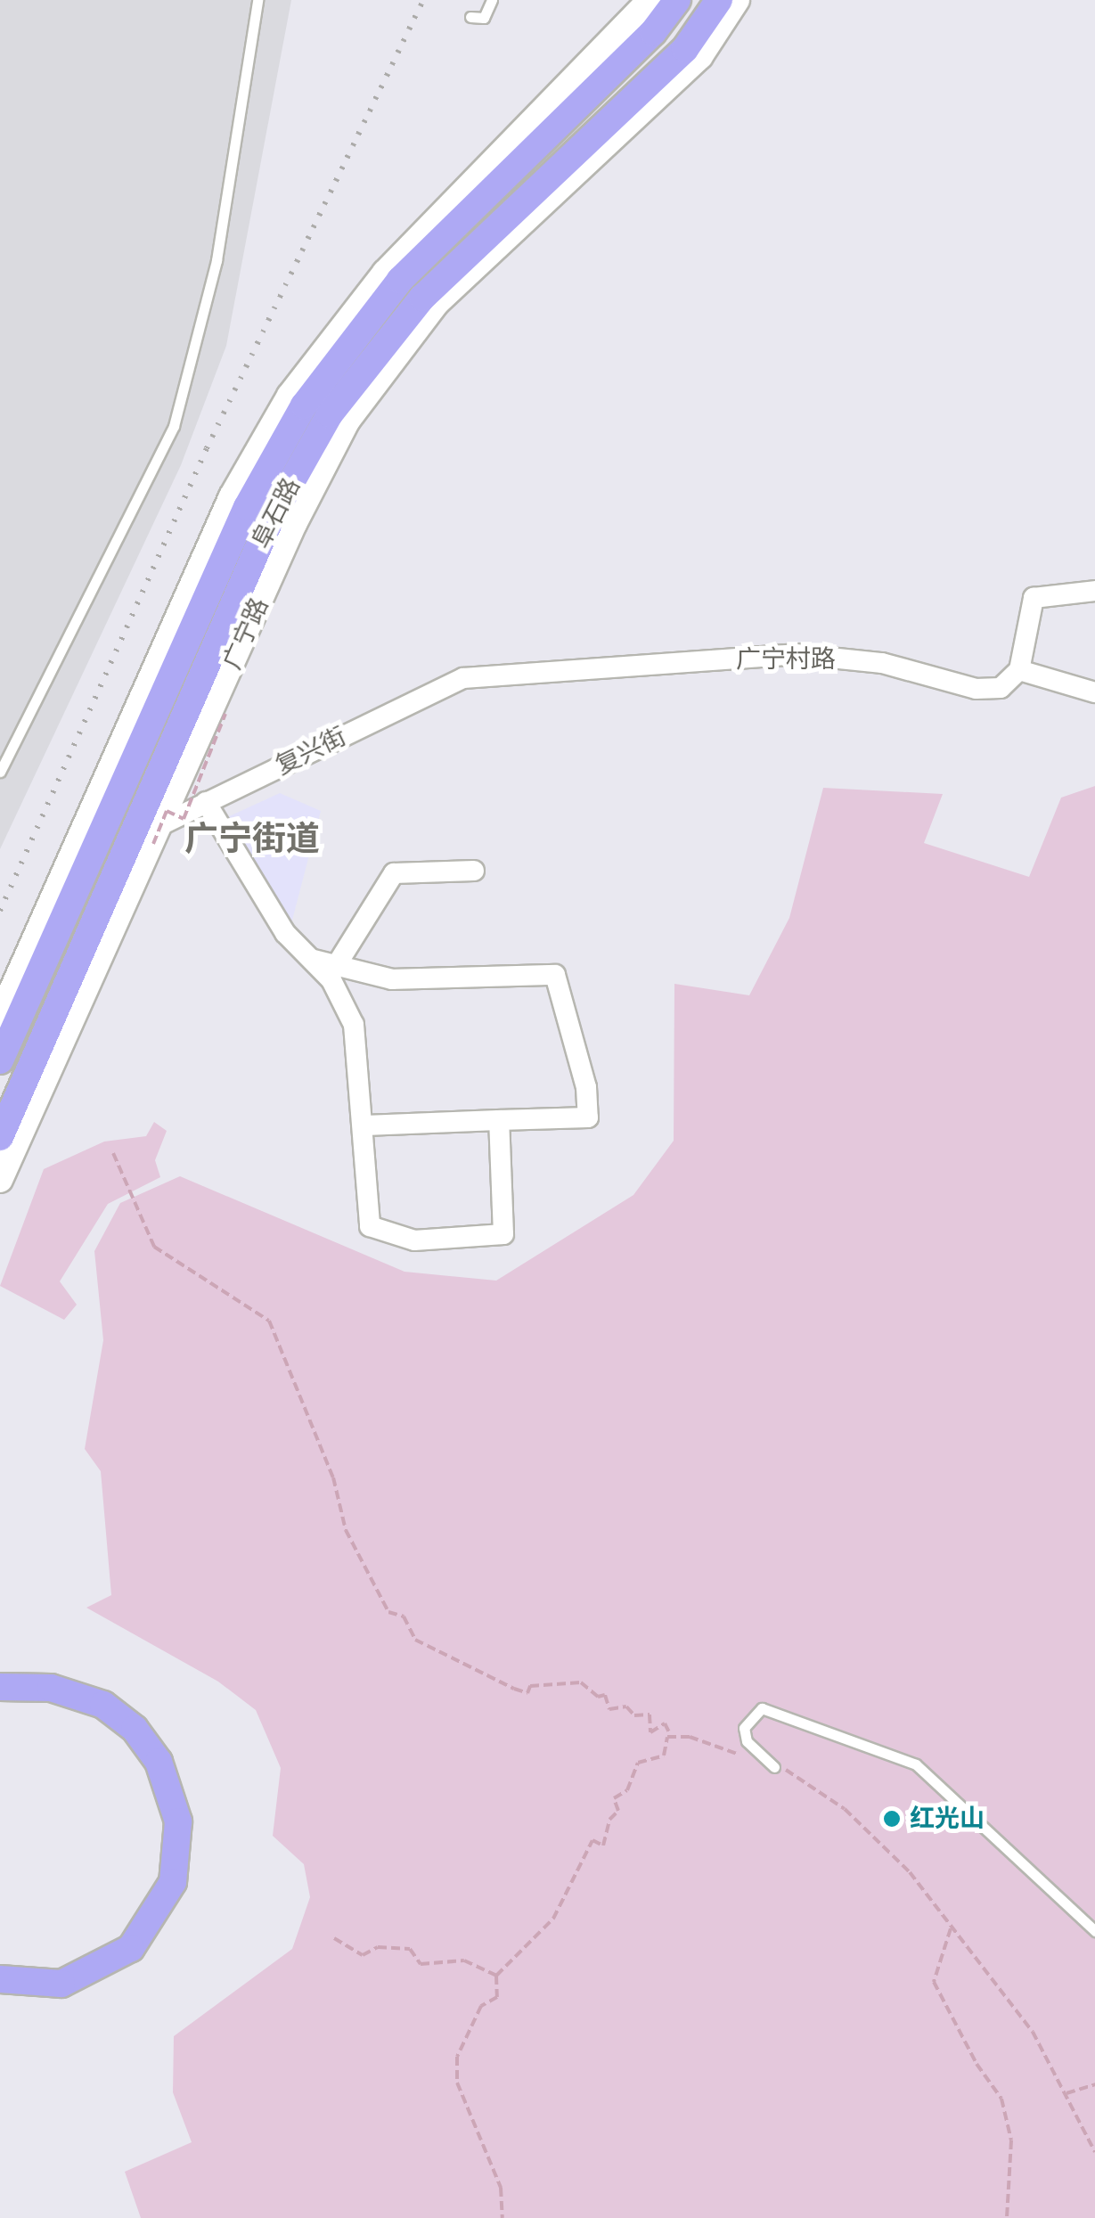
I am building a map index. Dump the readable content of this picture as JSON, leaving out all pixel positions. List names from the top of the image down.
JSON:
{
  "streets": {
    "highway": ["阜石路"],
    "street": ["广宁路", "广宁村路", "复兴街"]
  },
  "crossings": [
    ["广宁路", "复兴街"],
    ["广宁村路", "复兴街"]
  ],
  "districts": ["广宁街道"],
  "places": ["红光山"]
}
